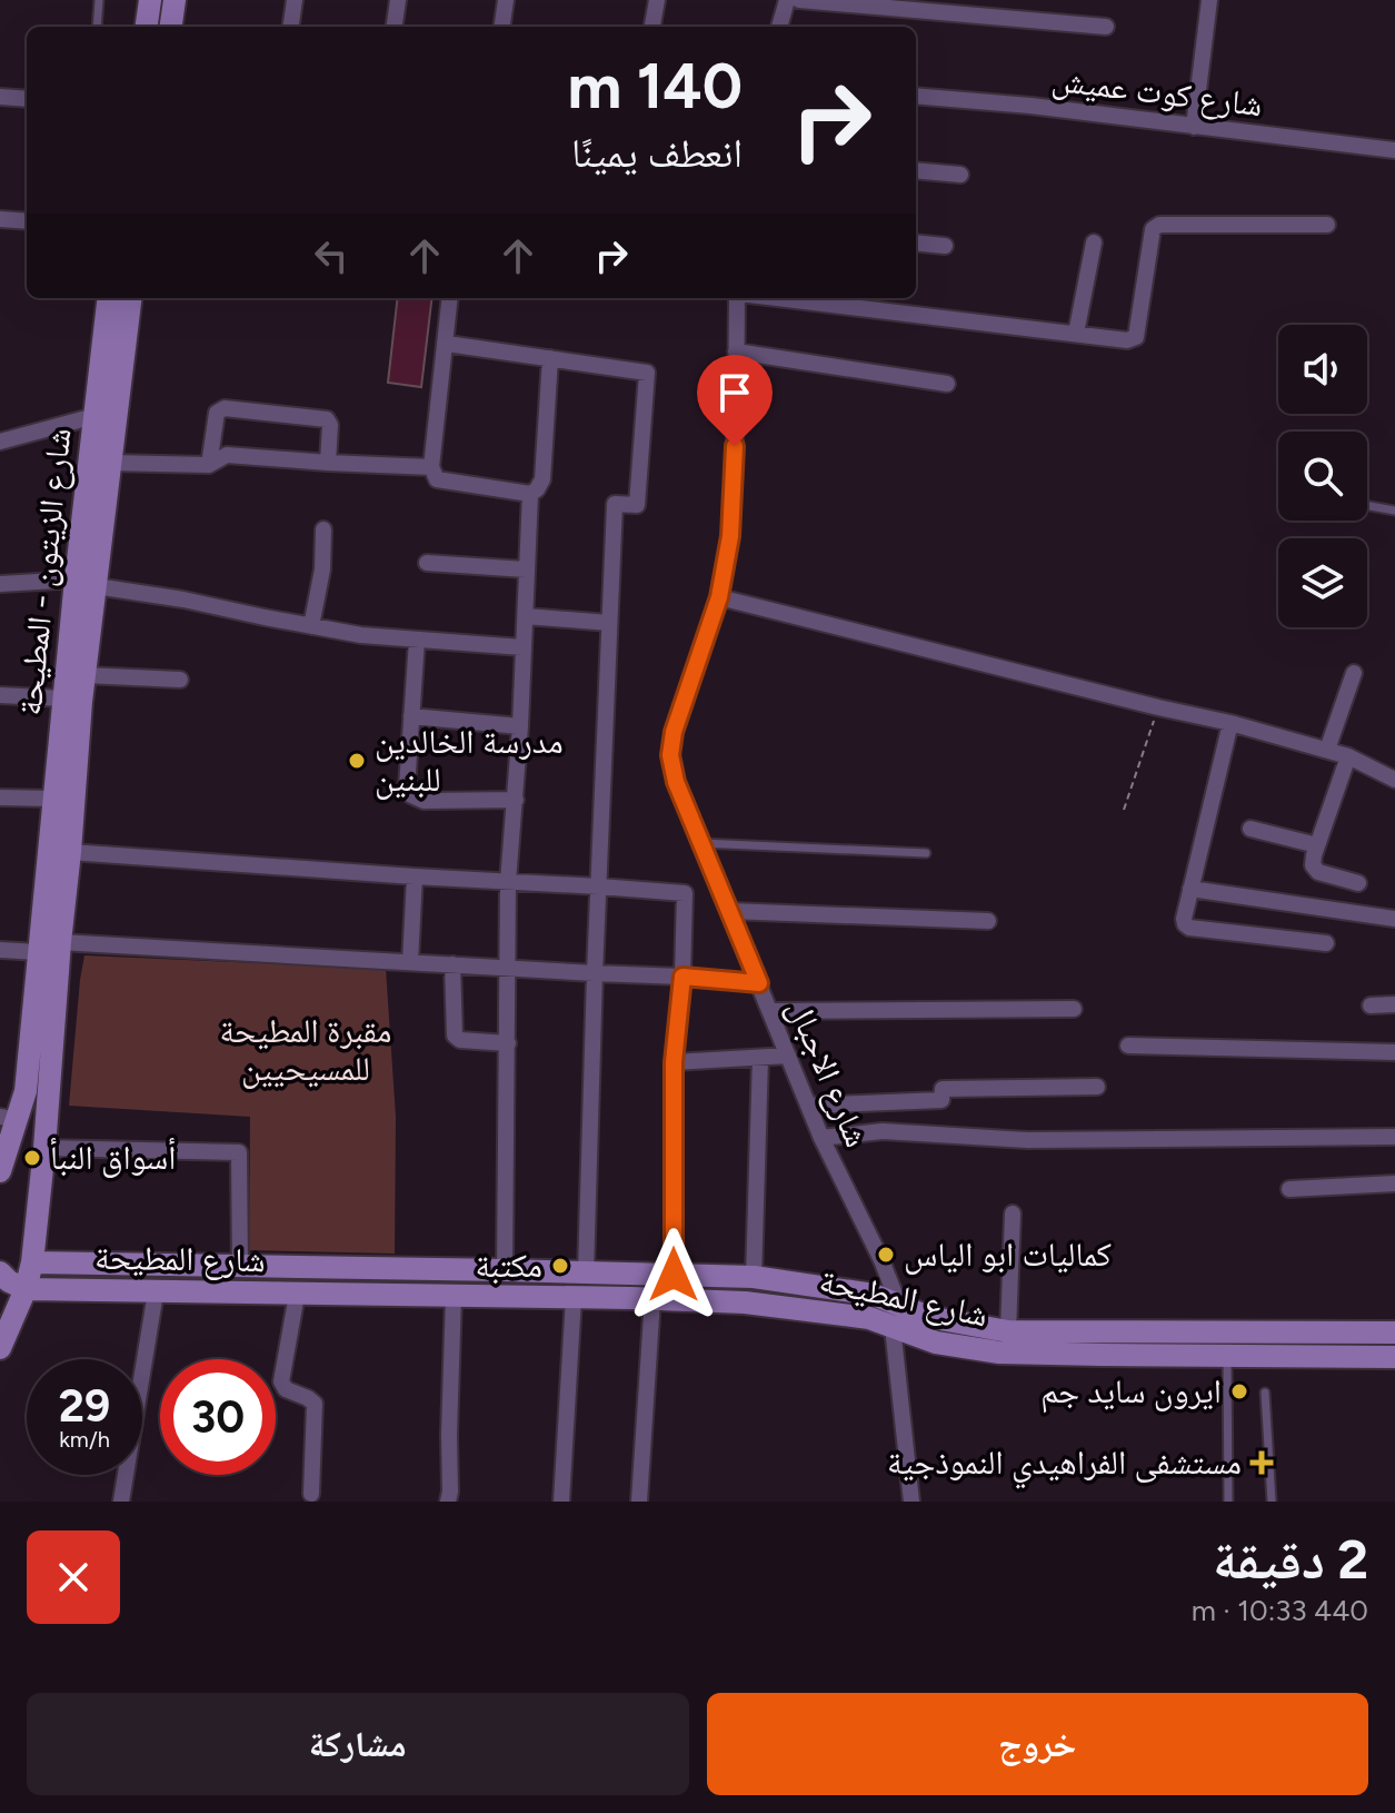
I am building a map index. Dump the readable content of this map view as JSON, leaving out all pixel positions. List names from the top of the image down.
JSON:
{
  "streets": {
    "street": [
      "شارع كوت عميش",
      "شارع الزيتون - المطيحة",
      "شارع الاجبال",
      "شارع المطيحة"
    ]
  },
  "crossings": [
    ["شارع الزيتون - المطيحة", "شارع المطيحة"],
    ["شارع الاجبال", "شارع المطيحة"]
  ],
  "parks": ["مقبرة المطيحة للمسيحيين"],
  "places": {
    "other": [
      "مدرسة الخالدين للبنين",
      "أسواق النبأ",
      "كماليات ابو الياس",
      "مكتبة",
      "ايرون سايد جم"
    ],
    "health": ["مستشفى الفراهيدي النموذجية"]
  },
  "page": {
    "turn": ["140 m", "انعطف يمينًا"],
    "speed": "29 km/h",
    "limit": "30",
    "heading": ["2 دقيقة", "440 m · 10:33"],
    "buttons": ["خروج", "مشاركة"]
  }
}
